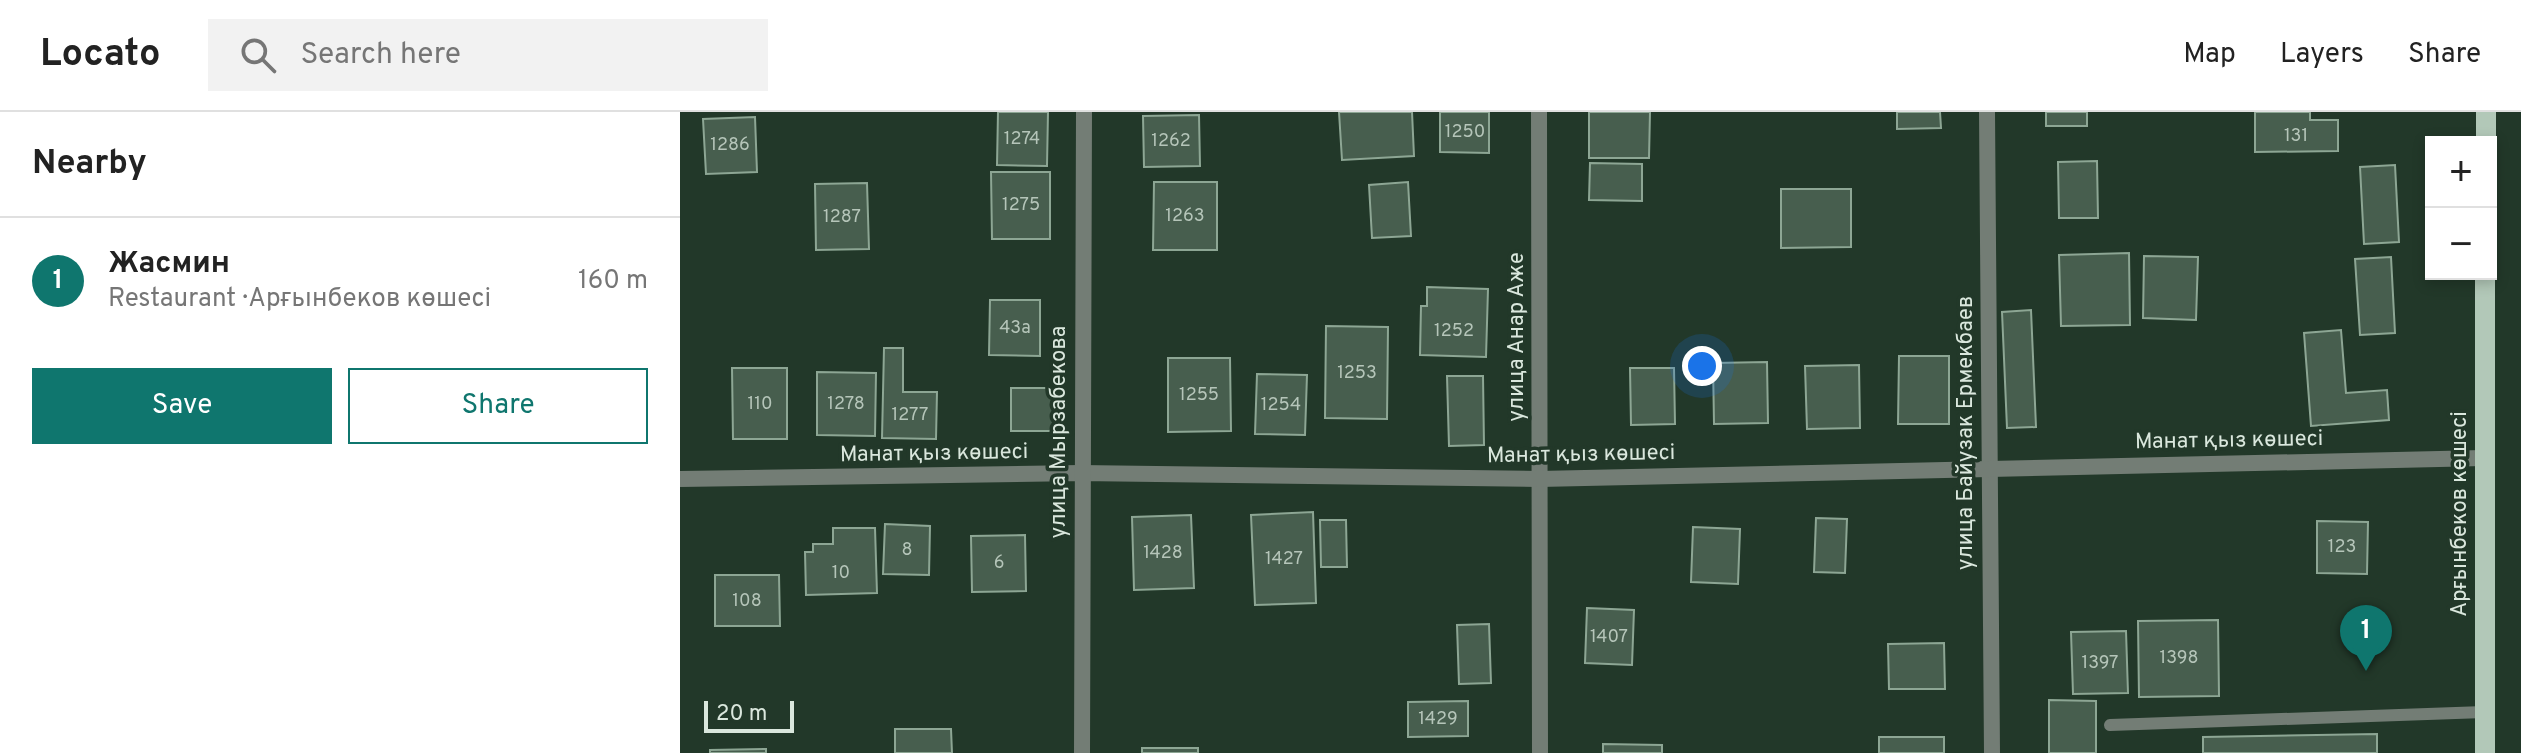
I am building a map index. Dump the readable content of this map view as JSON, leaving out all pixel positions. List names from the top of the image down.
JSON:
{
  "streets": {
    "main road": ["Арғынбеков көшесі"],
    "street": [
      "улица Анар Аже",
      "улица Мырзабекова",
      "улица Байузак Ермекбаев",
      "Манат қыз көшесі"
    ]
  },
  "crossings": [
    ["улица Анар Аже", "Манат қыз көшесі"],
    ["улица Мырзабекова", "Манат қыз көшесі"],
    ["улица Байузак Ермекбаев", "Манат қыз көшесі"],
    ["Манат қыз көшесі", "Арғынбеков көшесі"]
  ],
  "house_numbers": [
    "1250",
    "131",
    "1274",
    "1262",
    "1286",
    "1275",
    "1263",
    "1287",
    "43а",
    "1252",
    "1253",
    "1255",
    "110",
    "1278",
    "1254",
    "1277",
    "123",
    "8",
    "1428",
    "1427",
    "6",
    "10",
    "108",
    "1407",
    "1398",
    "1397",
    "1429"
  ],
  "scale_bar": "20 m",
  "page": {
    "header": "Locato",
    "search": "Search here",
    "nav": ["Map", "Layers", "Share"],
    "heading": "Nearby",
    "map_buttons": ["+", "−"],
    "list": [
      {
        "mark": "1",
        "name": "Жасмин",
        "note": "Restaurant · Арғынбеков көшесі",
        "value": "160 m"
      }
    ],
    "buttons": ["Save", "Share"],
    "pins": "1",
    "scale": "20 m"
  }
}
